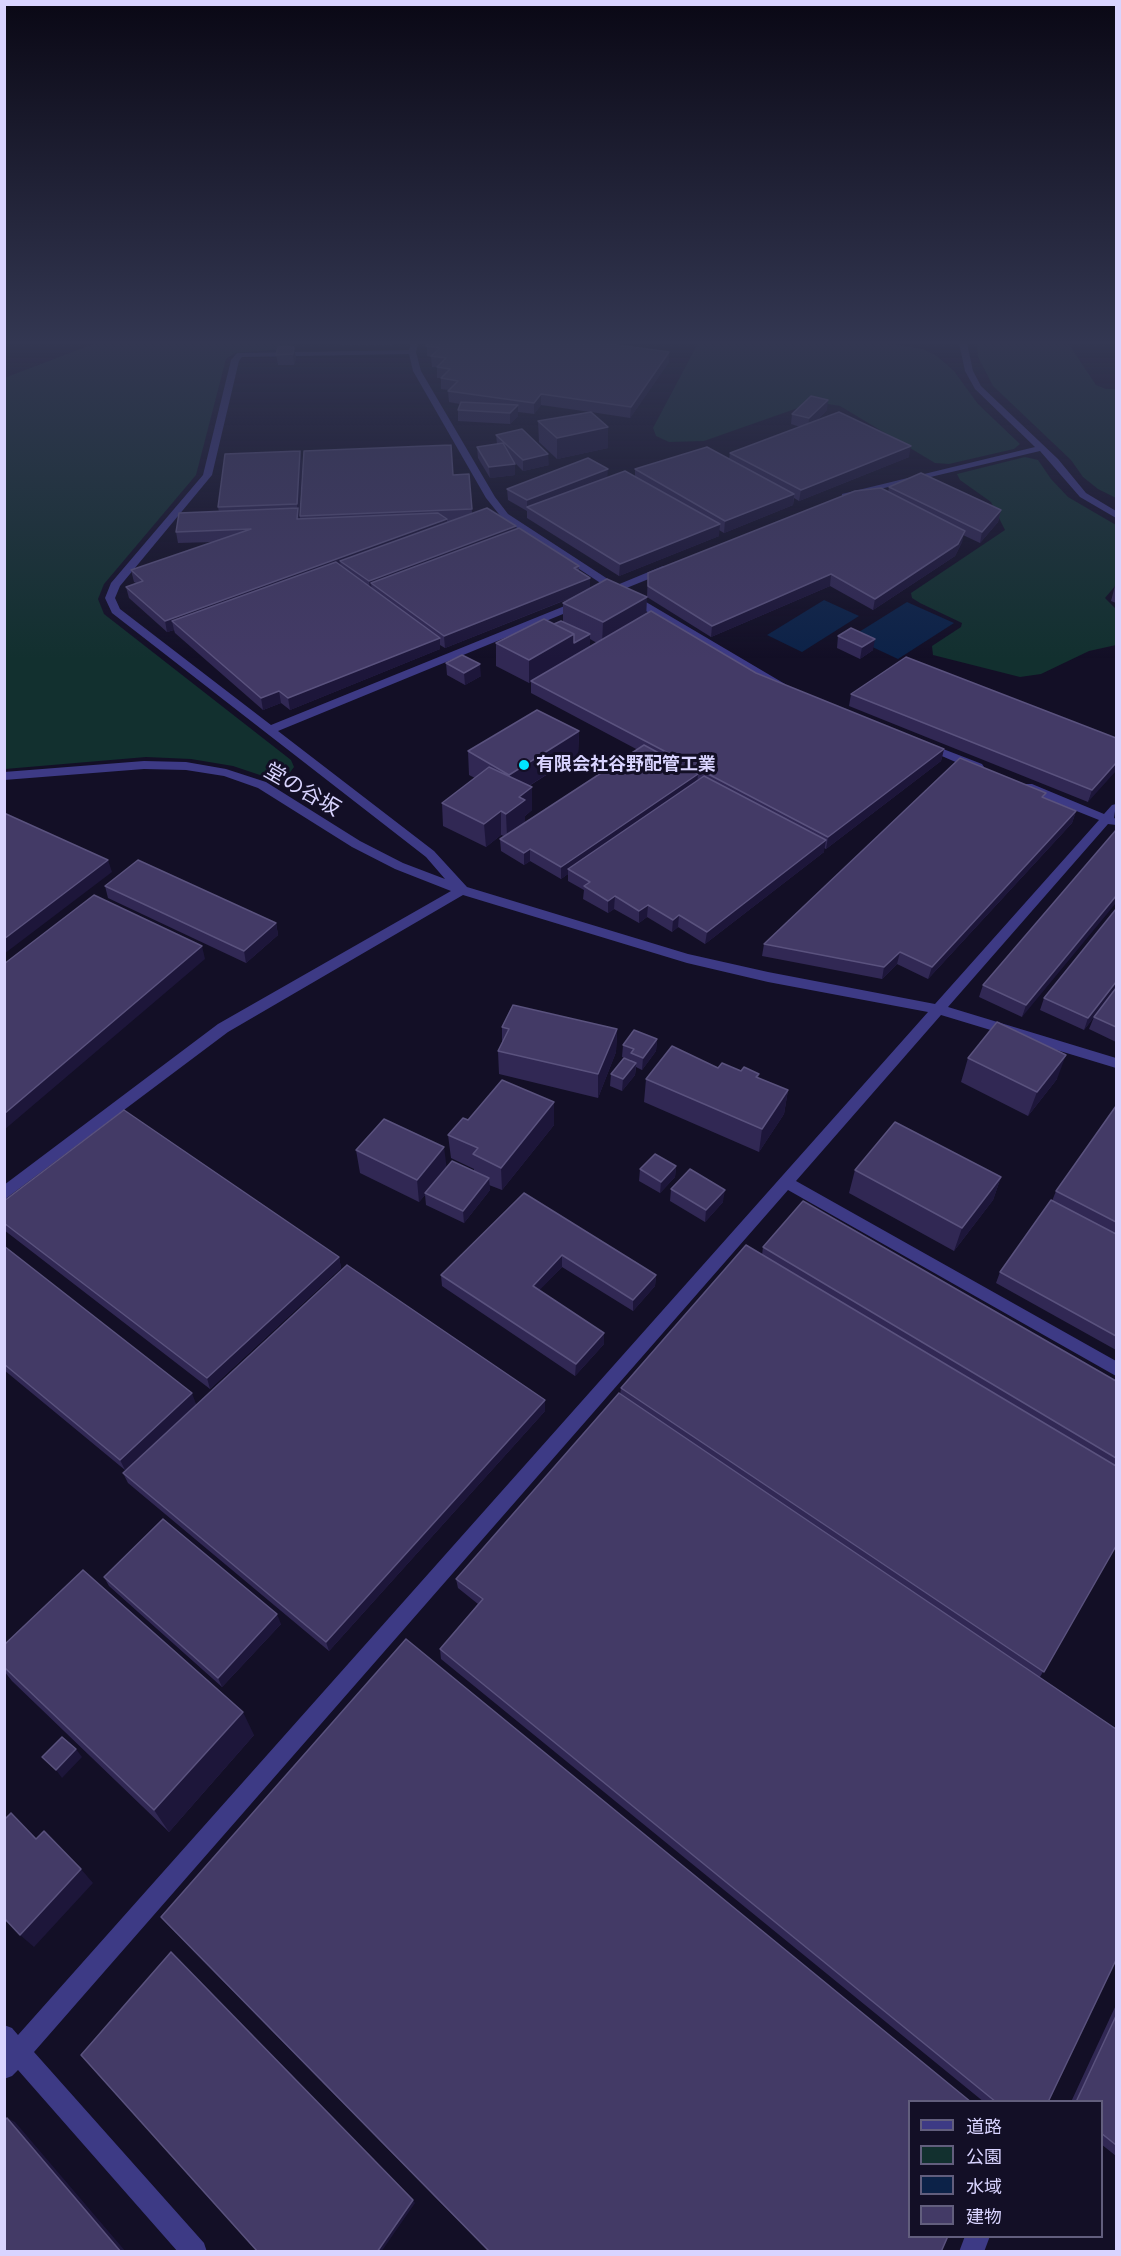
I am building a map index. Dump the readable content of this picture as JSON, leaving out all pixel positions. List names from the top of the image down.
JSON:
{
  "streets": {
    "street": ["堂の谷坂"]
  },
  "places": ["有限会社谷野配管工業"],
  "legend": [
    "道路",
    "公園",
    "水域",
    "建物"
  ]
}
